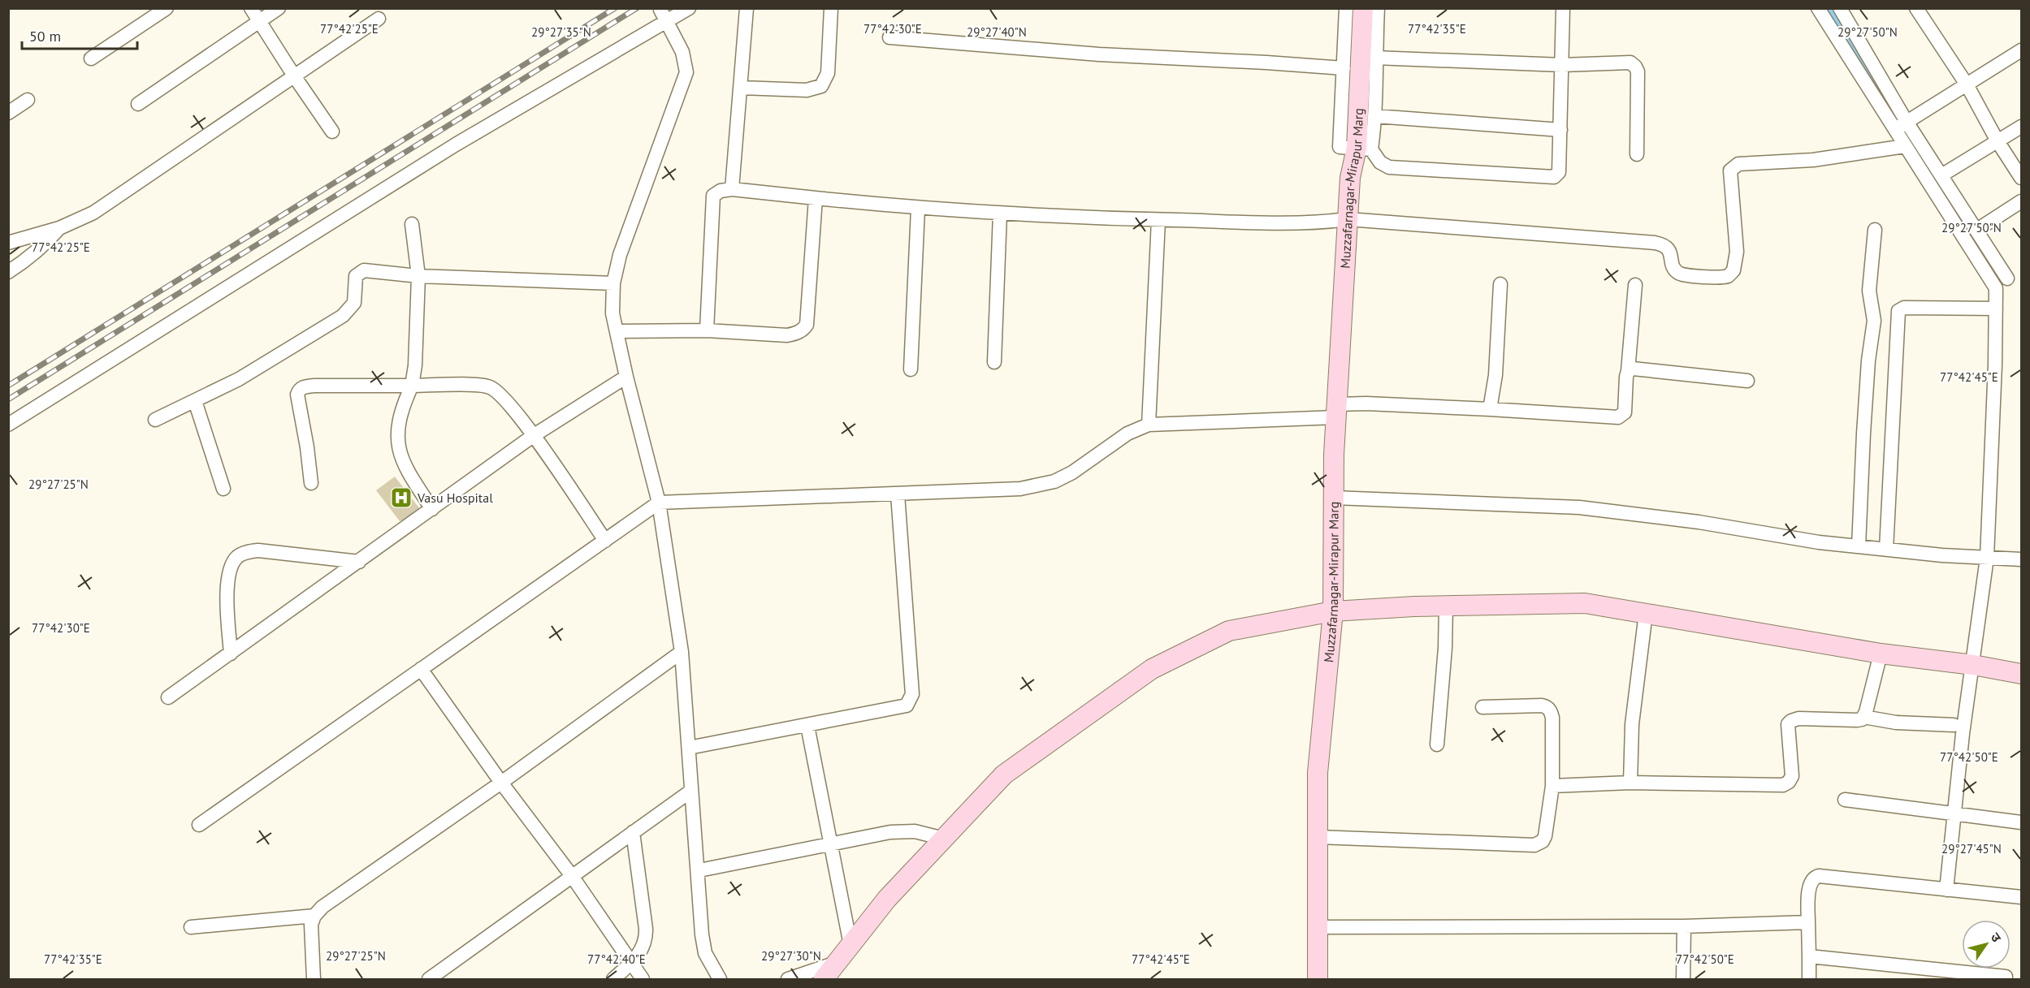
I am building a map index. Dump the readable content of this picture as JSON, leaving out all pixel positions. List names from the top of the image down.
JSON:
{
  "streets": {
    "main road": ["Muzzafarnagar-Mirapur Marg"]
  },
  "places": {
    "hospital": ["Vasu Hospital"]
  },
  "scale_bar": "50 m",
  "north": "top right",
  "coordinates": [
    "77°42'25\"E",
    "77°42'30\"E",
    "77°42'35\"E",
    "29°27'35\"N",
    "29°27'40\"N",
    "29°27'50\"N",
    "77°42'45\"E",
    "29°27'25\"N",
    "77°42'50\"E",
    "29°27'45\"N",
    "29°27'30\"N",
    "77°42'40\"E"
  ]
}
